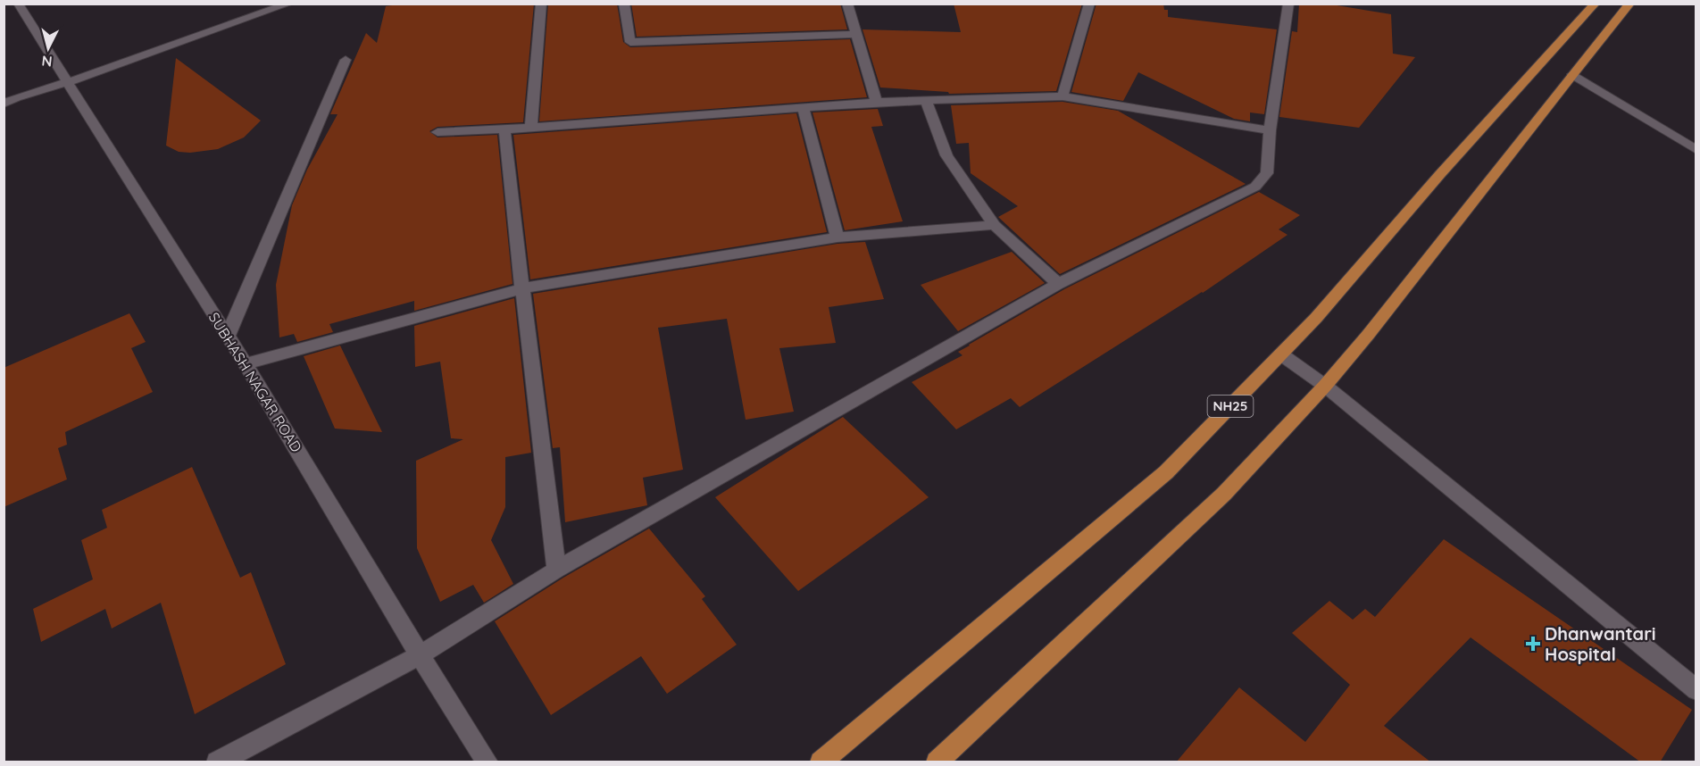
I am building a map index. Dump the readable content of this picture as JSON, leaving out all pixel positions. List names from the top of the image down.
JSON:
{
  "streets": {
    "main road": ["NH25"],
    "street": ["SUBHASH NAGAR ROAD"]
  },
  "places": {
    "health": ["Dhanwantari Hospital"]
  },
  "north": "bottom"
}
